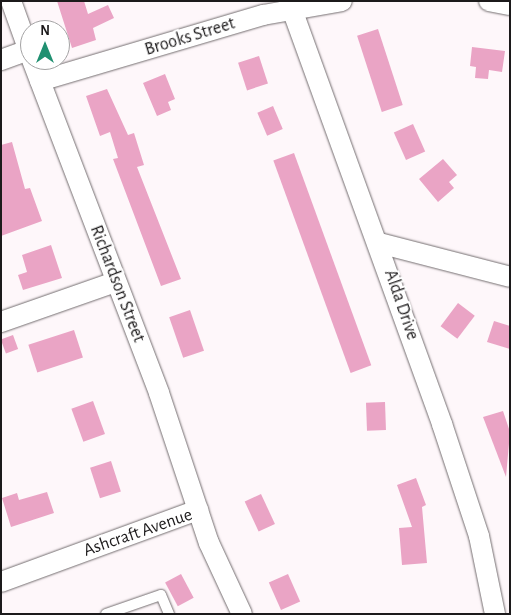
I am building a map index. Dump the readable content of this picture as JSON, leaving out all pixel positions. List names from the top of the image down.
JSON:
{
  "streets": {
    "street": [
      "Brooks Street",
      "Richardson Street",
      "Alda Drive",
      "Ashcraft Avenue"
    ]
  },
  "crossings": [
    ["Brooks Street", "Richardson Street"],
    ["Brooks Street", "Alda Drive"],
    ["Richardson Street", "Ashcraft Avenue"]
  ],
  "north": "top"
}
